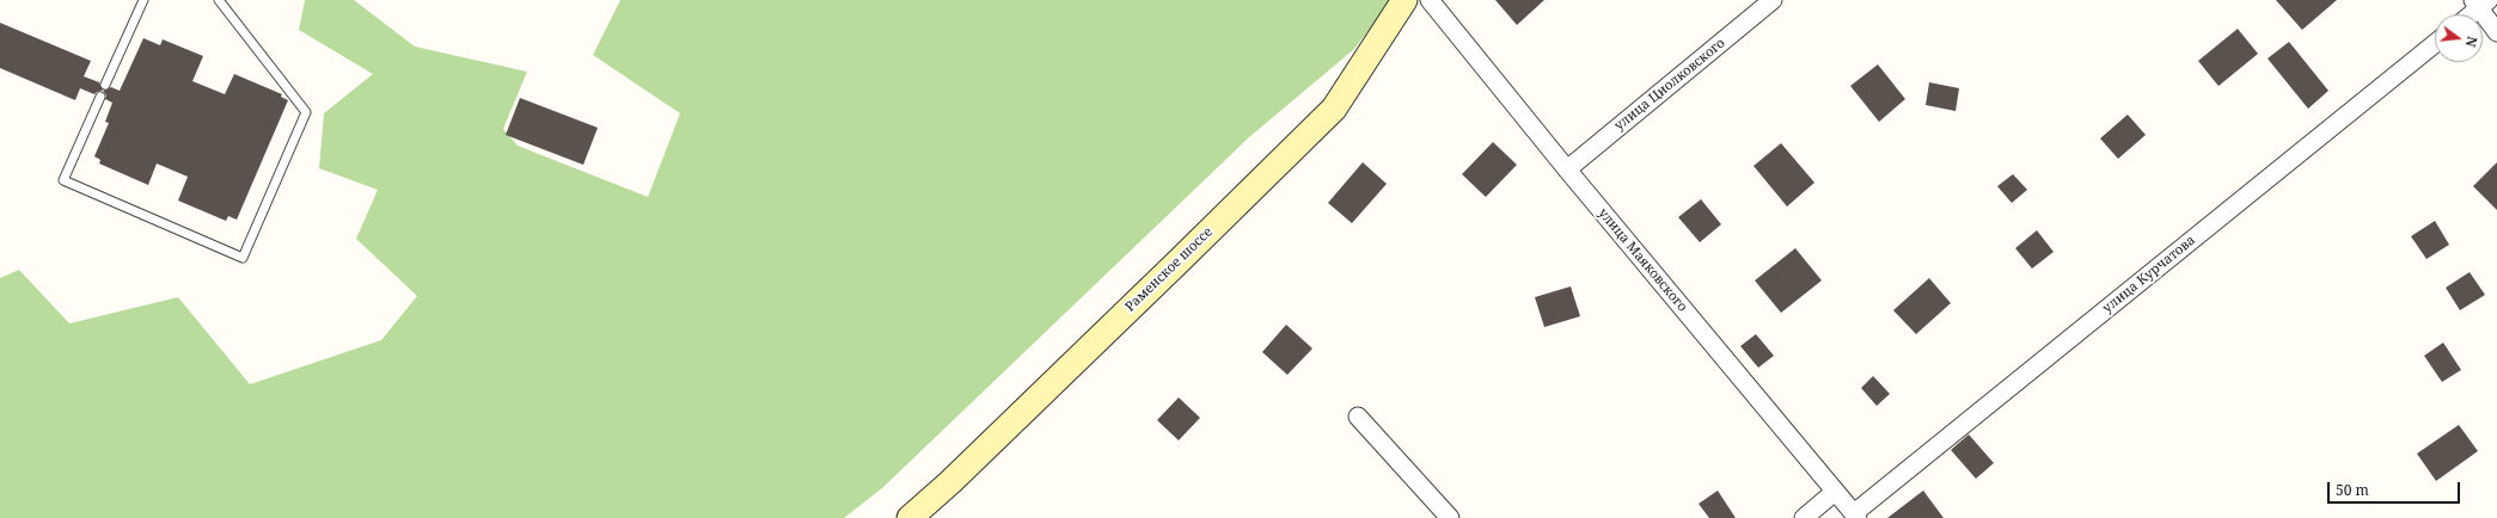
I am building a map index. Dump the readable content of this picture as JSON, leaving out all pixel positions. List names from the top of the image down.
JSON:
{
  "streets": {
    "main road": ["Раменское шоссе"],
    "street": ["улица Циолковского", "улица Маяковского", "улица Курчатова"]
  },
  "crossings": [
    ["улица Циолковского", "улица Маяковского"],
    ["улица Маяковского", "улица Курчатова"]
  ],
  "scale_bar": "50 m",
  "north": "right"
}
